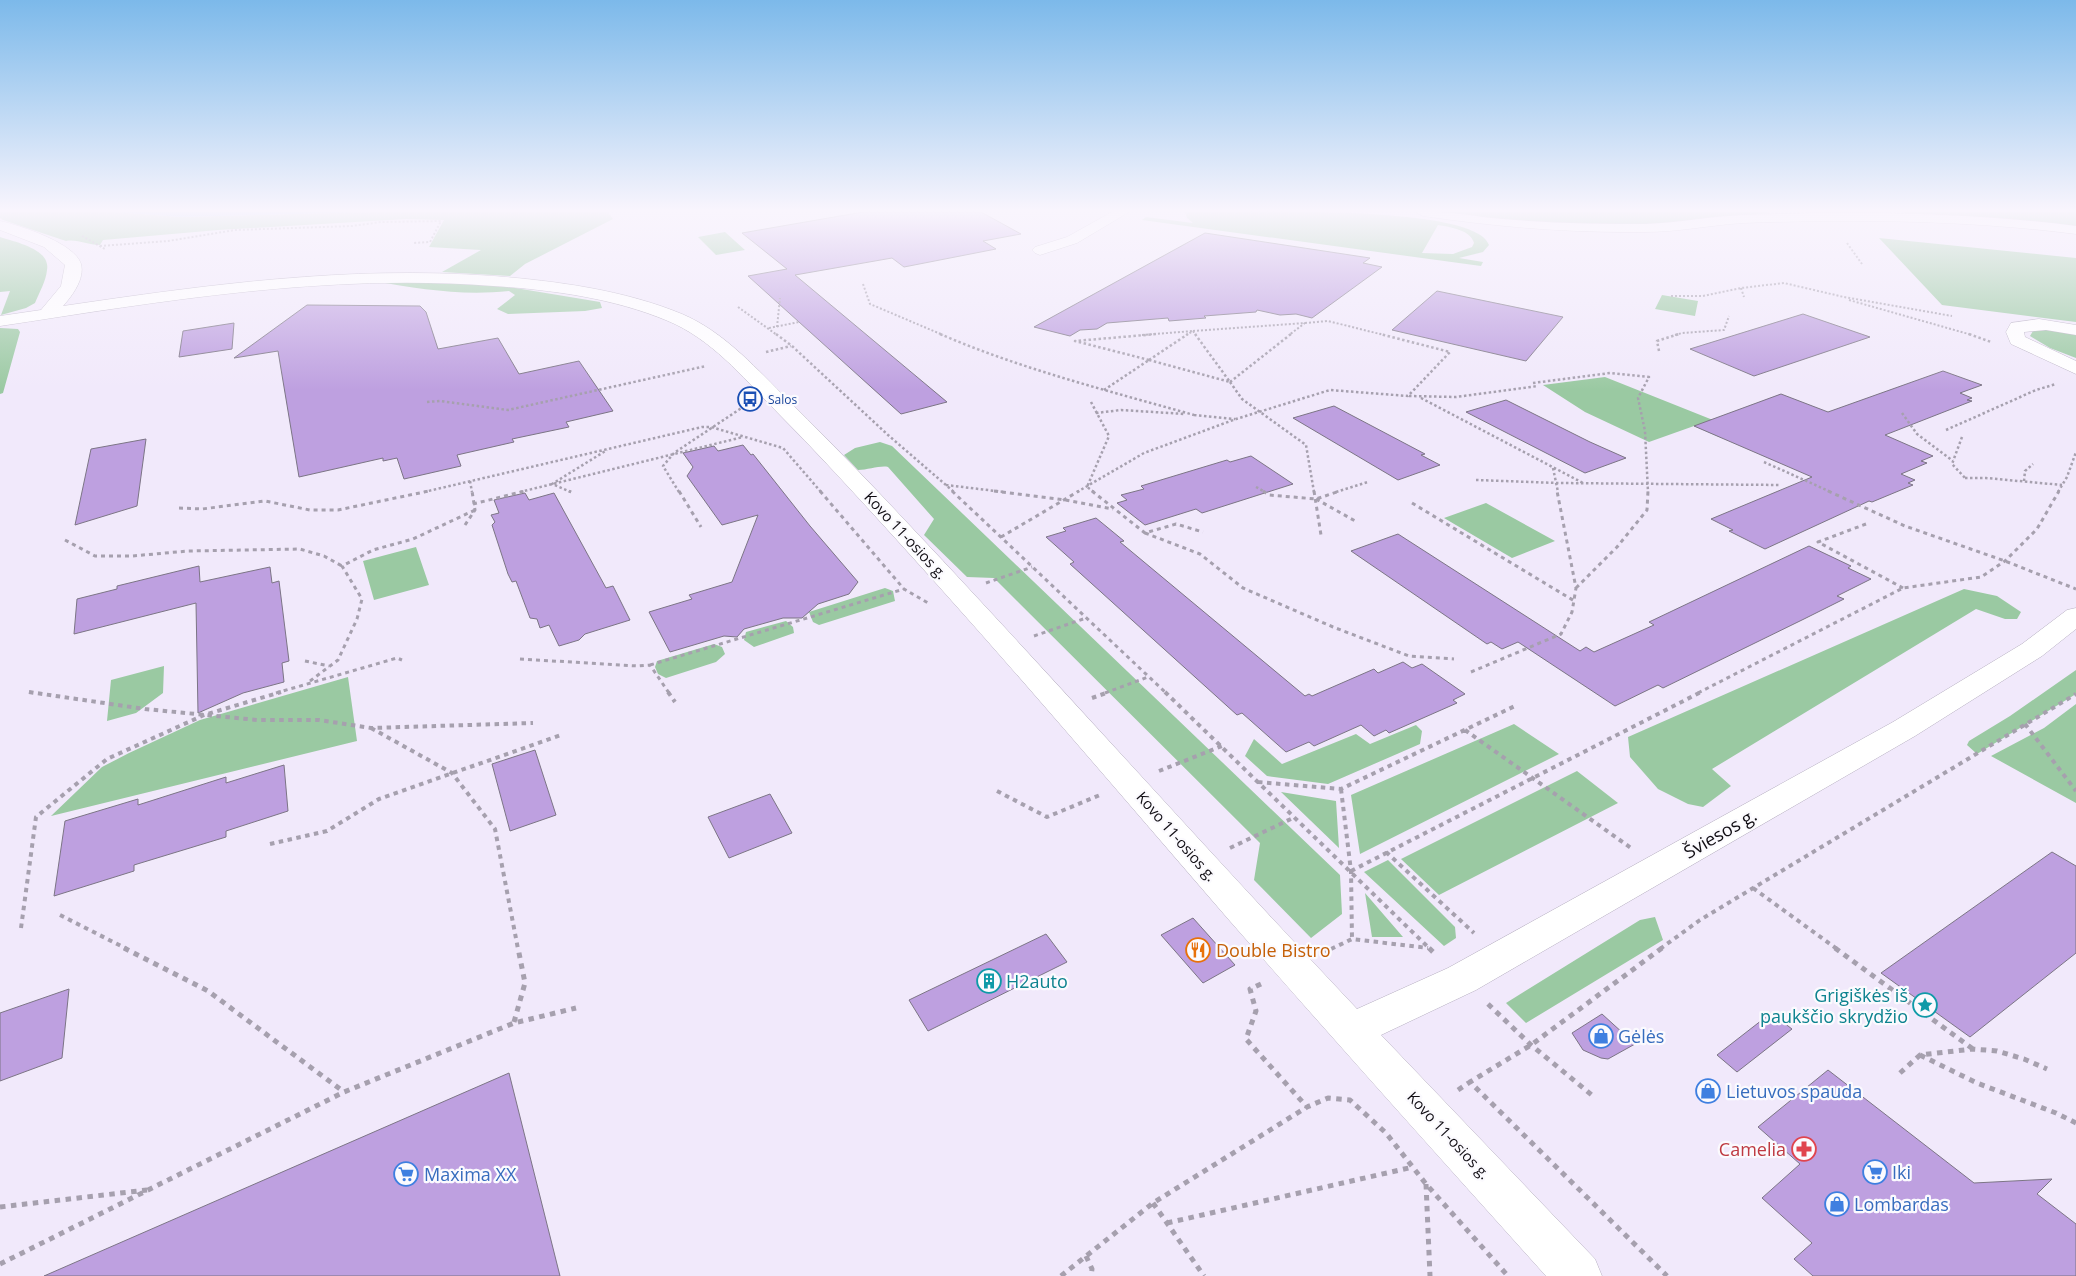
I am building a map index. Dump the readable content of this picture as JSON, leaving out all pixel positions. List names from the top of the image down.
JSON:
{
  "streets": {
    "street": ["Kovo 11-osios g.", "Šviesos g."]
  },
  "crossings": [
    ["Kovo 11-osios g.", "Šviesos g."]
  ],
  "places": {
    "bus stop": ["Salos"],
    "restaurant": ["Double Bistro"],
    "building": ["H2auto"],
    "place": ["Grigiškės iš paukščio skrydžio"],
    "shop": ["Gėlės", "Lietuvos spauda", "Lombardas"],
    "pharmacy": ["Camelia"],
    "supermarket": ["Iki", "Maxima XX"]
  }
}
